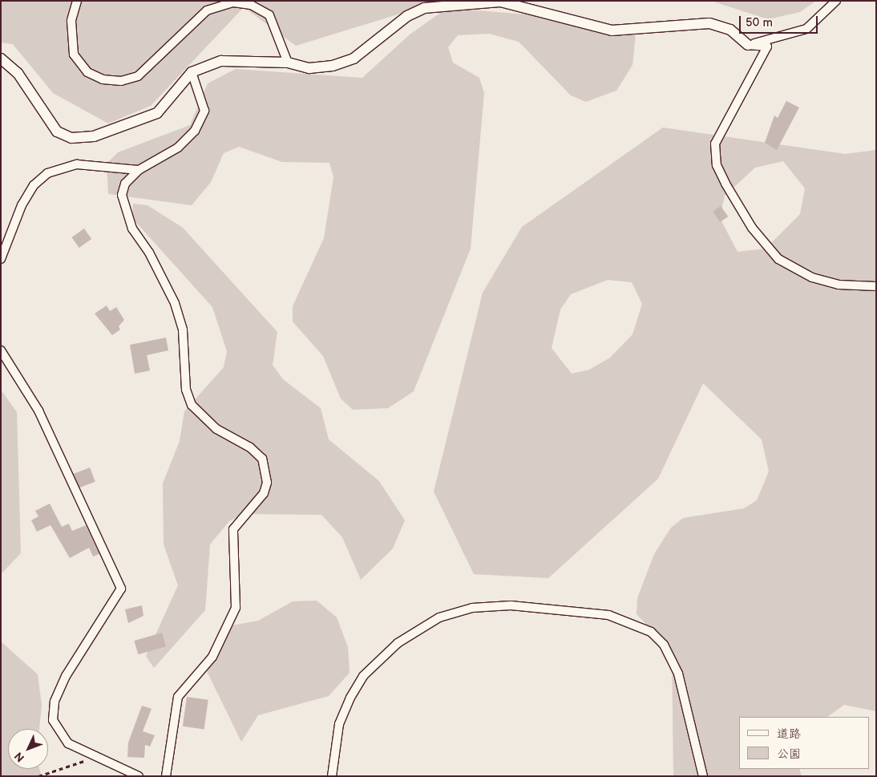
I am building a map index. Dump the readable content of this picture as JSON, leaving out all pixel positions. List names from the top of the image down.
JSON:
{
  "legend": ["道路", "公園"],
  "scale_bar": "50 m",
  "north": "bottom left"
}
